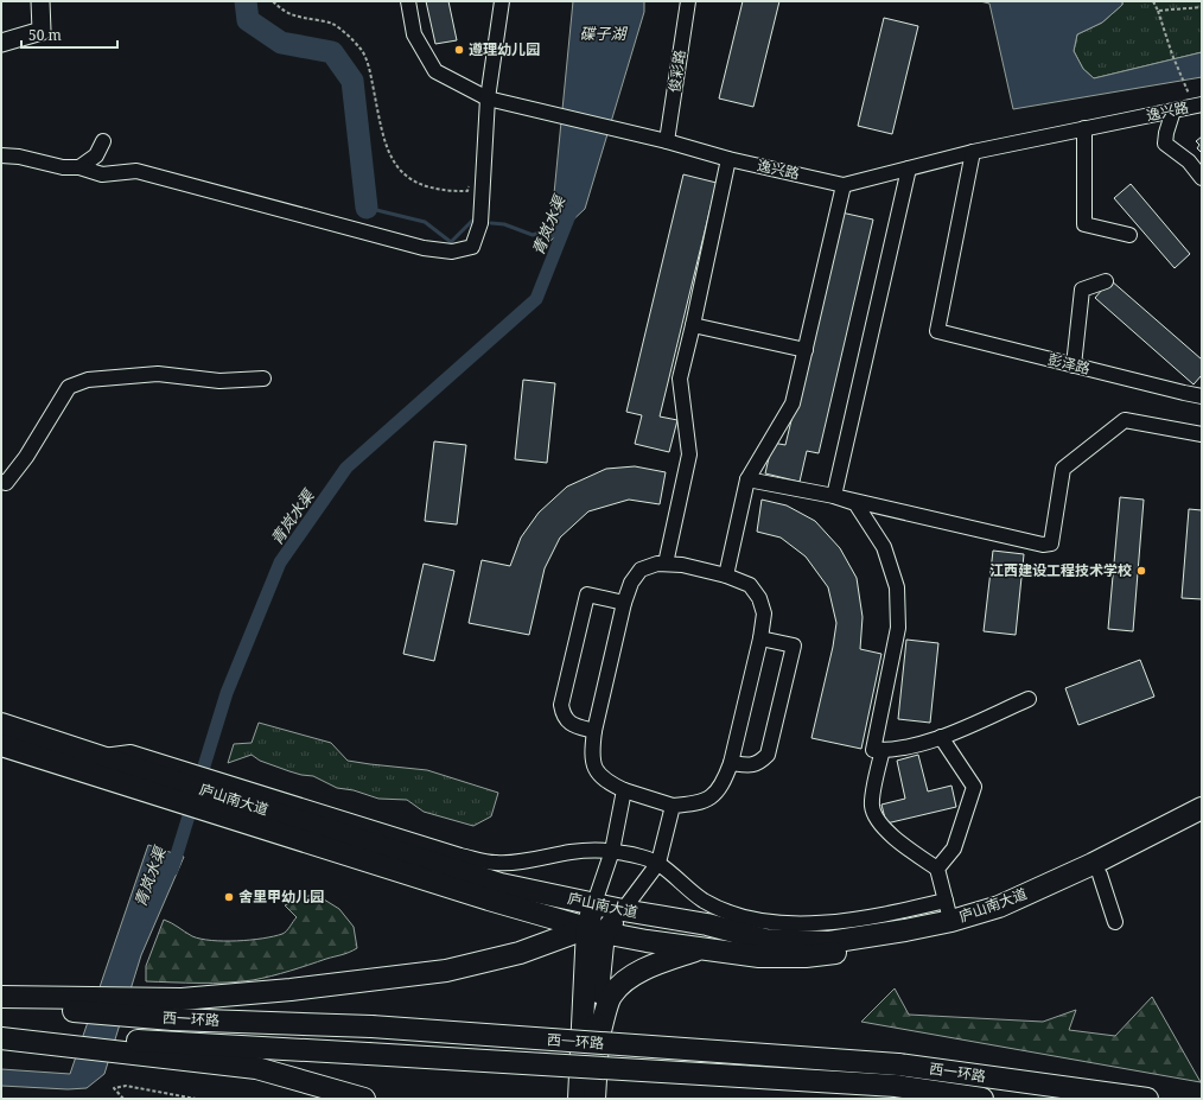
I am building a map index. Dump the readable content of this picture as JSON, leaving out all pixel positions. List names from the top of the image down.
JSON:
{
  "streets": {
    "highway": ["庐山南大道", "西一环路"],
    "street": ["俊彩路", "逸兴路", "彭泽路"]
  },
  "crossings": [
    ["俊彩路", "逸兴路"],
    ["逸兴路", "彭泽路"]
  ],
  "water": ["碟子湖", "青岚水渠"],
  "places": ["遵理幼儿园", "江西建设工程技术学校", "舍里甲幼儿园"],
  "scale_bar": "50 m"
}
